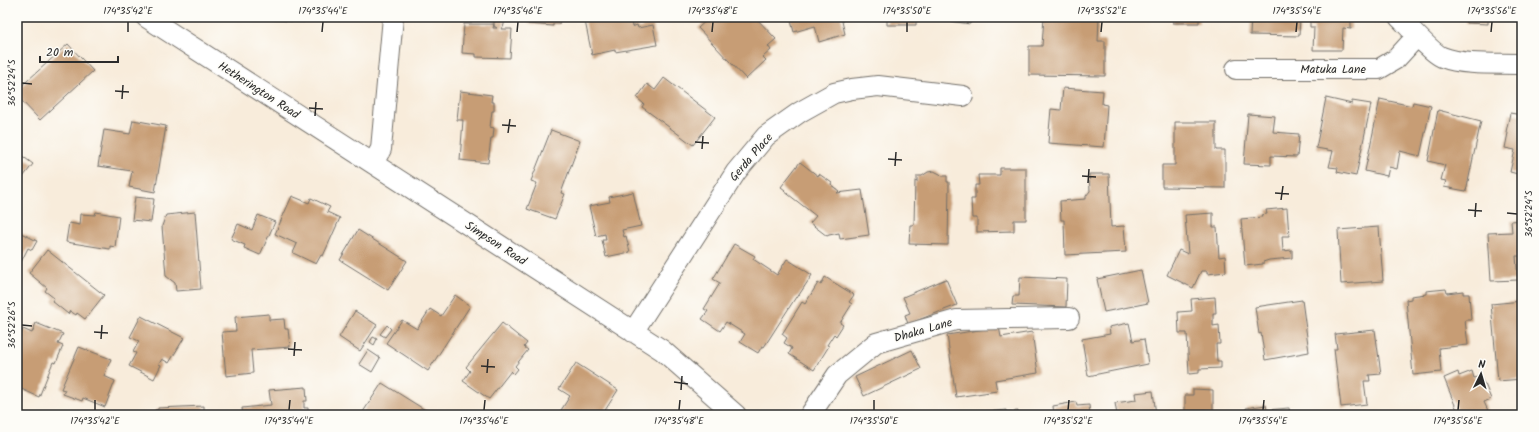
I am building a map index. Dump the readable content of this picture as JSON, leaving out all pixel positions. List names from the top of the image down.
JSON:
{
  "streets": {
    "street": [
      "Matuka Lane",
      "Hetherington Road",
      "Gerda Place",
      "Simpson Road",
      "Dhaka Lane"
    ]
  },
  "crossings": [
    ["Hetherington Road", "Simpson Road"],
    ["Gerda Place", "Simpson Road"]
  ],
  "scale_bar": "20 m",
  "north": "top",
  "coordinates": [
    "174°35'42\"E",
    "174°35'44\"E",
    "174°35'46\"E",
    "174°35'48\"E",
    "174°35'50\"E",
    "174°35'52\"E",
    "174°35'54\"E",
    "174°35'56\"E",
    "36°52'24\"S",
    "36°52'26\"S"
  ]
}
